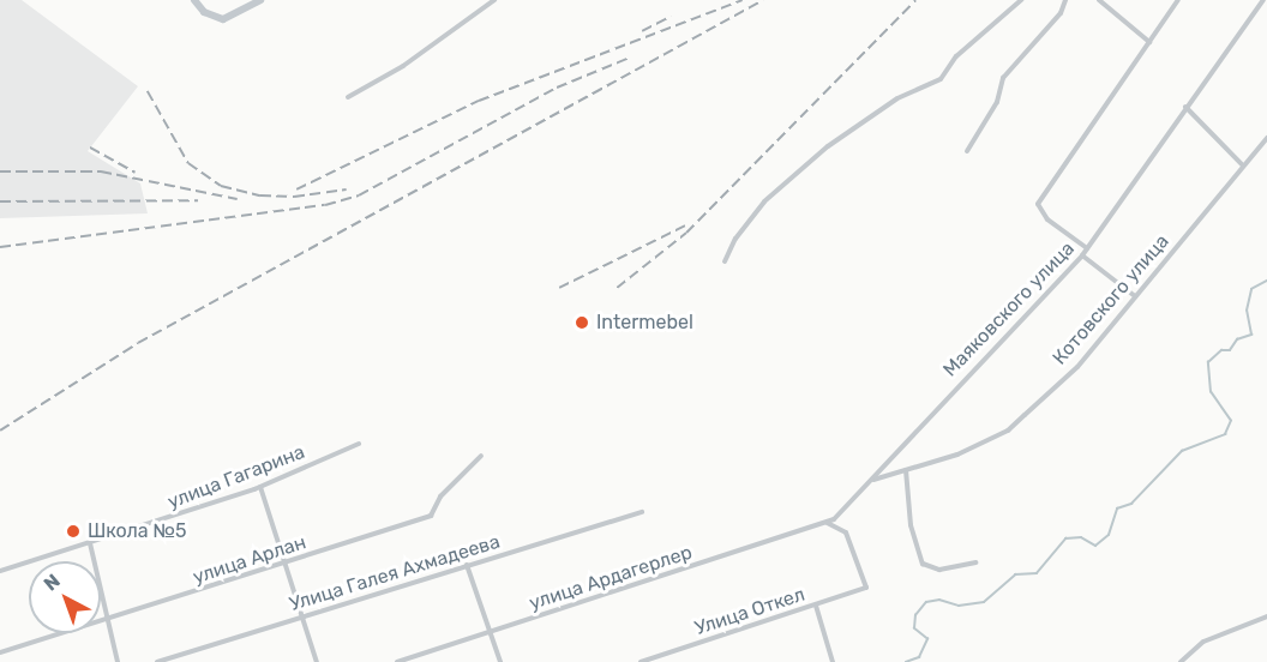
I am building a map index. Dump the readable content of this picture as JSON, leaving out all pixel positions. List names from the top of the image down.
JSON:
{
  "streets": {
    "street": [
      "Котовского улица",
      "Маяковского улица",
      "улица Гагарина",
      "улица Арлан",
      "Улица Галея Ахмадеева",
      "улица Ардагерлер",
      "Улица Откел"
    ]
  },
  "crossings": [
    ["Котовского улица", "Маяковского улица"],
    ["Маяковского улица", "улица Ардагерлер"],
    ["улица Ардагерлер", "Улица Откел"]
  ],
  "places": ["Intermebel", "Школа №5"],
  "north": "top left"
}
